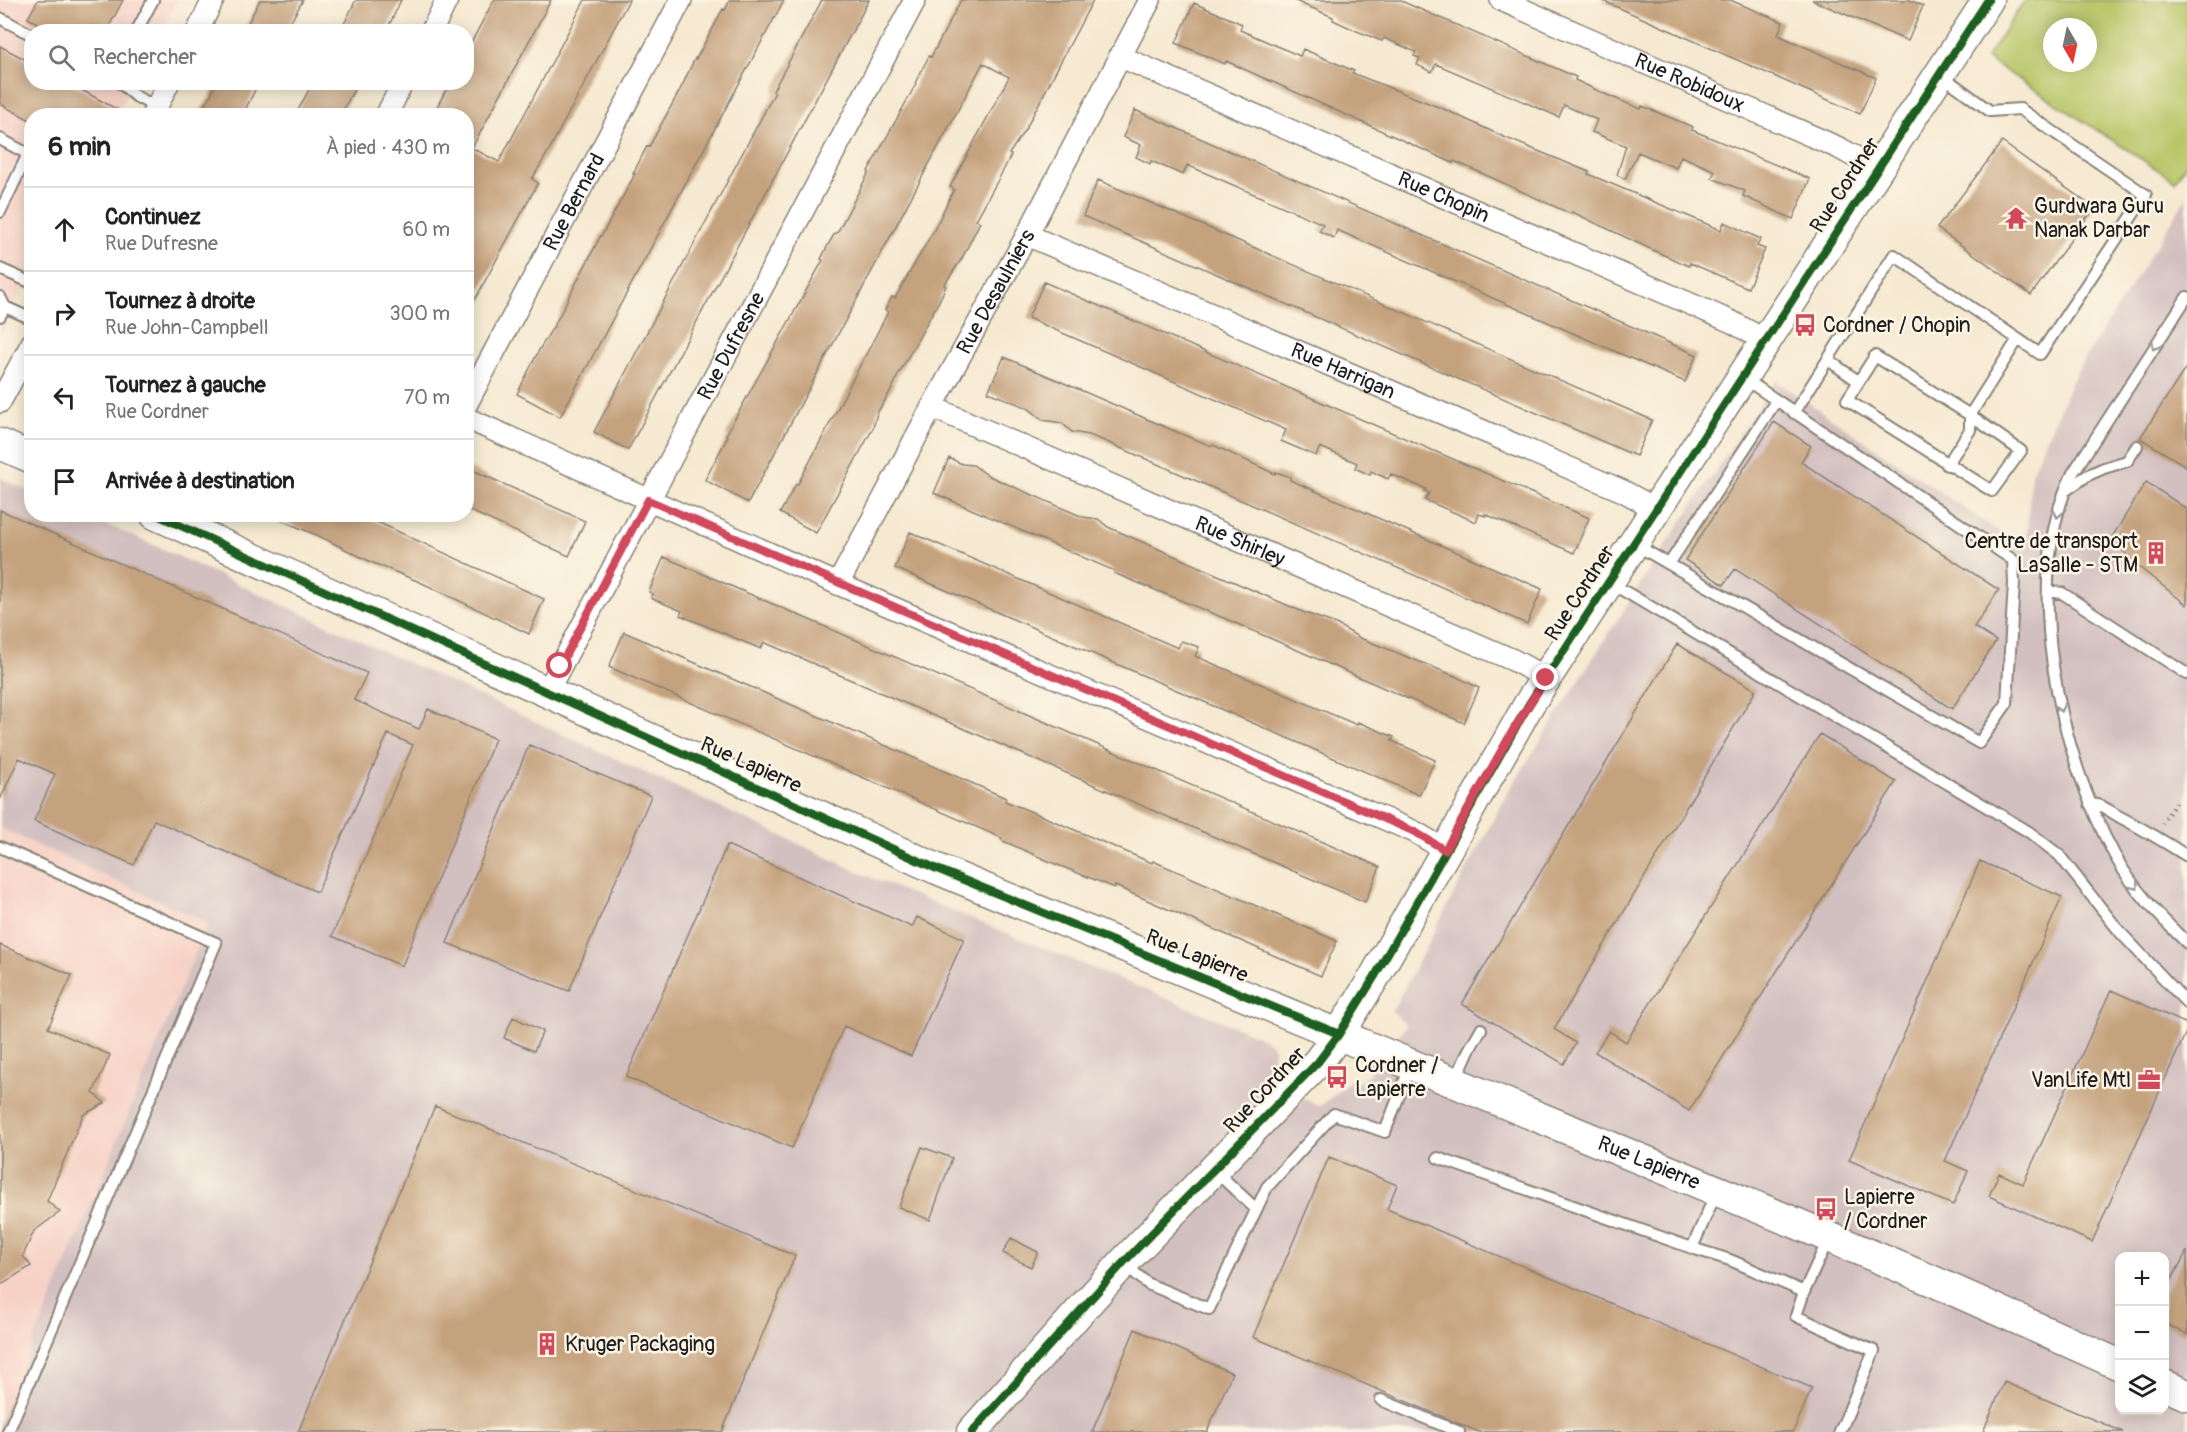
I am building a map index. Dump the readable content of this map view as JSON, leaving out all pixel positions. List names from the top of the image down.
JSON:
{
  "streets": {
    "street": [
      "Rue Robidoux",
      "Rue Cordner",
      "Rue Chopin",
      "Rue Bernard",
      "Rue Desaulniers",
      "Rue Dufresne",
      "Rue Harrigan",
      "Rue Shirley",
      "Rue Lapierre"
    ]
  },
  "crossings": [
    ["Rue Robidoux", "Rue Cordner"],
    ["Rue Cordner", "Rue Chopin"],
    ["Rue Cordner", "Rue Harrigan"],
    ["Rue Cordner", "Rue Shirley"],
    ["Rue Cordner", "Rue Lapierre"],
    ["Rue Chopin", "Rue Desaulniers"],
    ["Rue Desaulniers", "Rue Harrigan"],
    ["Rue Desaulniers", "Rue Shirley"],
    ["Rue Dufresne", "Rue Lapierre"]
  ],
  "places": {
    "temple": ["Gurdwara Guru Nanak Darbar"],
    "bus stop": ["Cordner / Chopin", "Cordner / Lapierre", "Lapierre / Cordner"],
    "building": ["Centre de transport LaSalle - STM", "Kruger Packaging"],
    "office": ["VanLife Mtl"]
  },
  "north": "bottom",
  "page": {
    "search": "Rechercher",
    "heading": ["6 min", "À pied · 430 m"],
    "list": [
      ["Continuez", "Rue Dufresne", "60 m"],
      ["Tournez à droite", "Rue John-Campbell", "300 m"],
      ["Tournez à gauche", "Rue Cordner", "70 m"],
      "Arrivée à destination"
    ],
    "map_buttons": ["+", "−"]
  }
}
